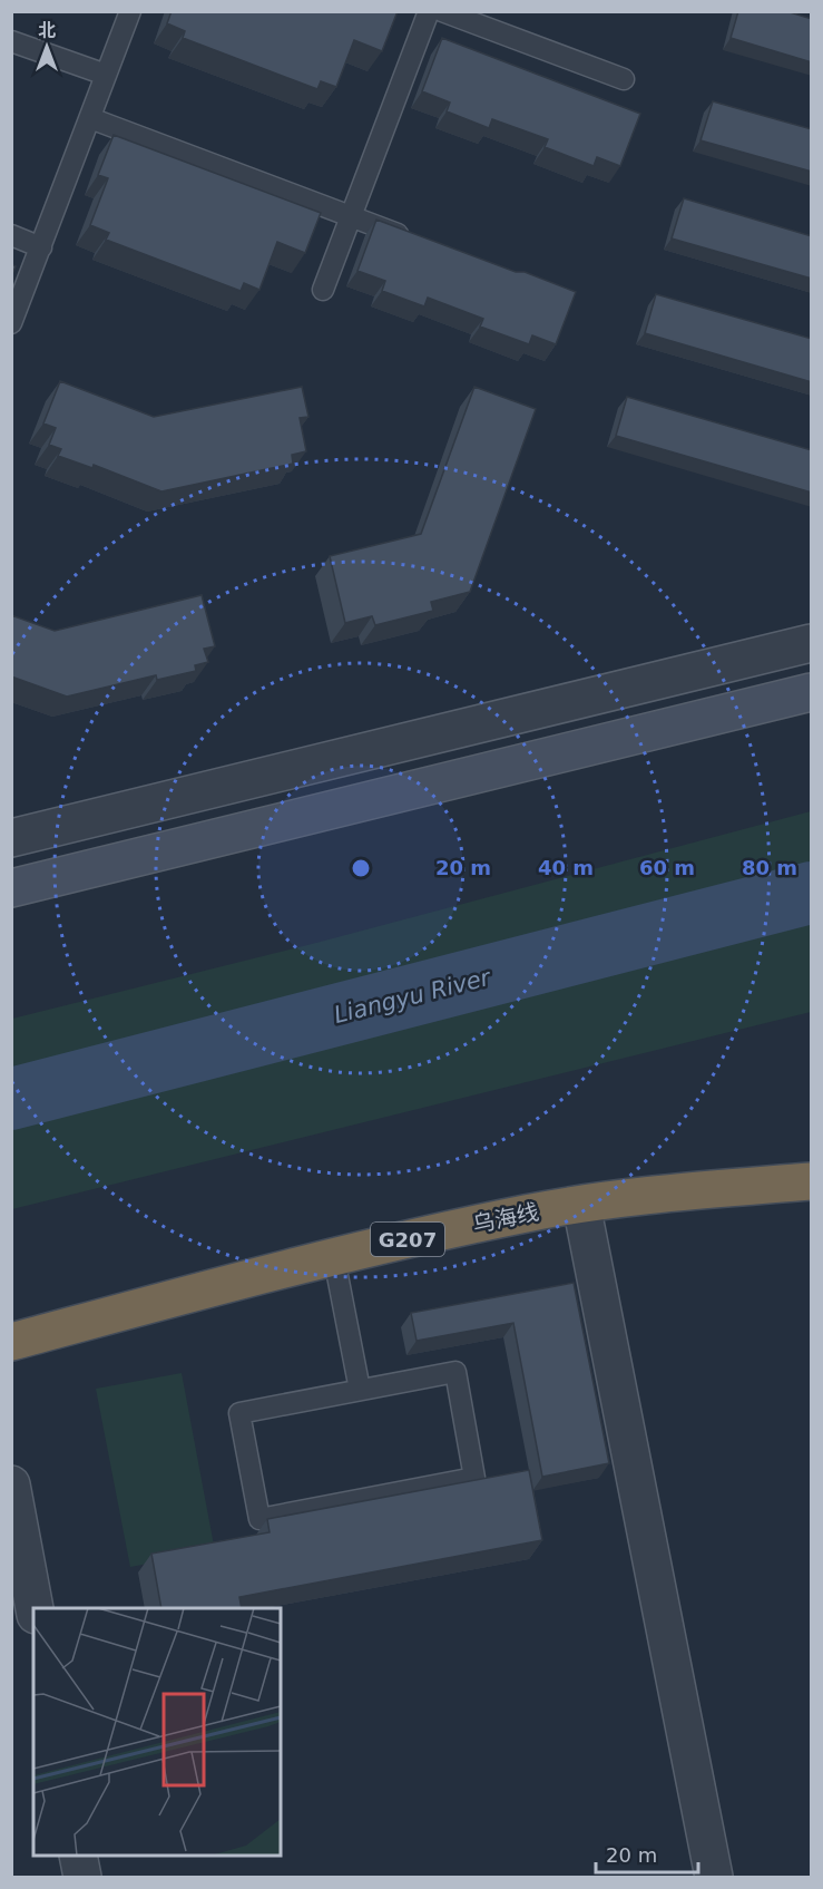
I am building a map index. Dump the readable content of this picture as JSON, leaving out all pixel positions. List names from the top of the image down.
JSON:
{
  "streets": {
    "highway": ["乌海线", "G207"]
  },
  "water": ["Liangyu River"],
  "scale_bar": "20 m",
  "north": "top",
  "rings": [
    "20 m",
    "40 m",
    "60 m",
    "80 m"
  ]
}
